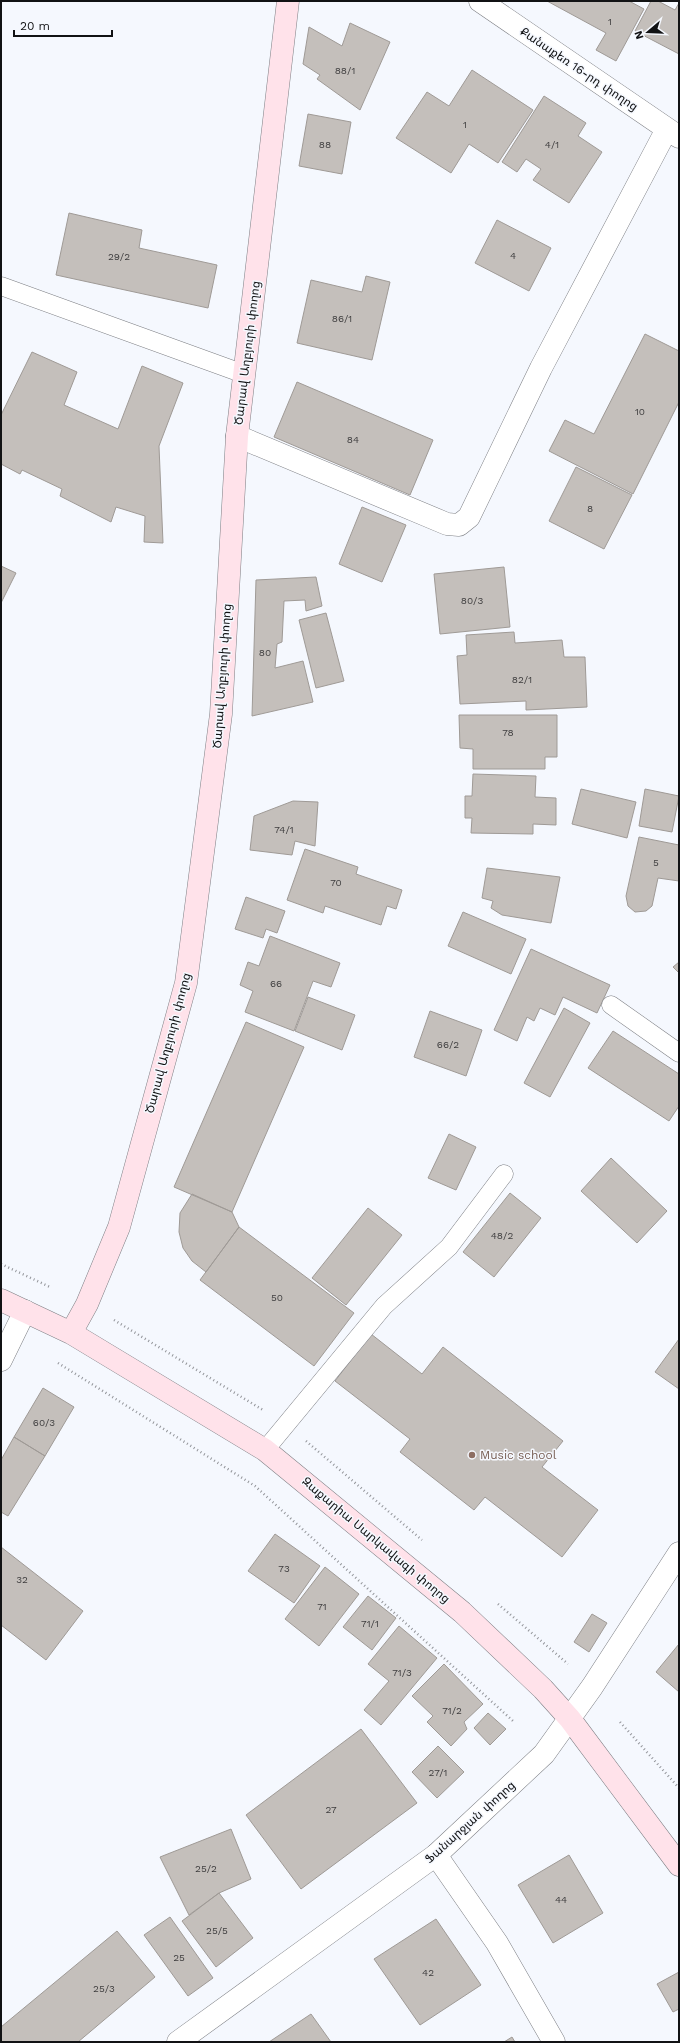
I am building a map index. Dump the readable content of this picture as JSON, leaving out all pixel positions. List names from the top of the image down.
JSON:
{
  "streets": {
    "main road": ["Ծարավ Աղբյուրի փողոց", "Զաքարիա Սարկավագի փողոց"],
    "street": ["Քանաքեռ 16-րդ փողոց", "Ֆանարջյան փողոց"]
  },
  "crossings": [
    ["Ծարավ Աղբյուրի փողոց", "Զաքարիա Սարկավագի փողոց"],
    ["Զաքարիա Սարկավագի փողոց", "Ֆանարջյան փողոց"]
  ],
  "places": ["Music school"],
  "house_numbers": [
    "1",
    "88/1",
    "1",
    "88",
    "4/1",
    "4",
    "29/2",
    "86/1",
    "10",
    "84",
    "8",
    "80/3",
    "80",
    "82/1",
    "78",
    "74/1",
    "5",
    "70",
    "66",
    "66/2",
    "48/2",
    "50",
    "60/3",
    "73",
    "32",
    "71",
    "71/1",
    "71/3",
    "71/2",
    "27/1",
    "27",
    "25/2",
    "44",
    "25/5",
    "25",
    "42",
    "25/3"
  ],
  "scale_bar": "20 m",
  "north": "left"
}
